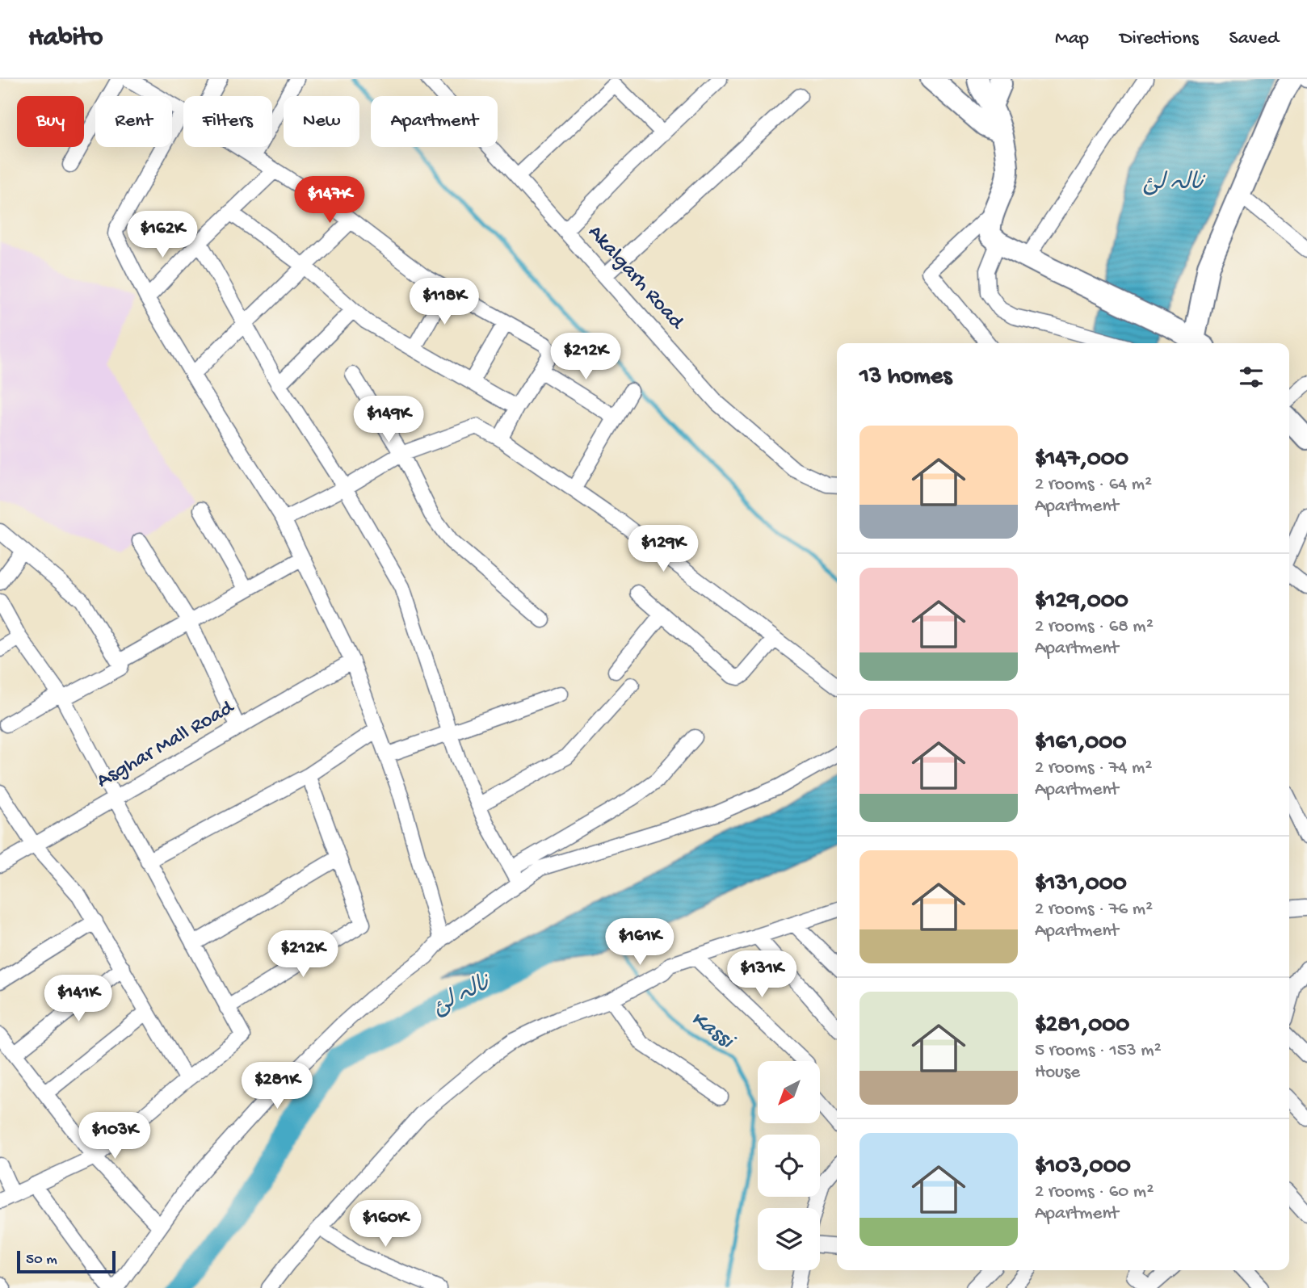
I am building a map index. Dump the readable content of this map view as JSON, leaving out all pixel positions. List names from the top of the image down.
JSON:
{
  "streets": {
    "street": ["Akalgarh Road", "Asghar Mall Road"]
  },
  "water": ["نالہ لئ", "Kassi"],
  "scale_bar": "50 m",
  "north": "bottom left",
  "page": {
    "header": "Habito",
    "nav": ["Map", "Directions", "Saved"],
    "chip": [
      "Buy",
      "Rent",
      "Filters",
      "New",
      "Apartment"
    ],
    "price": [
      "$147K",
      "$162K",
      "$118K",
      "$212K",
      "$149K",
      "$129K",
      "$161K",
      "$212K",
      "$131K",
      "$141K",
      "$281K",
      "$103K",
      "$160K"
    ],
    "heading": "13 homes",
    "list": [
      {
        "name": "$147,000",
        "note": "2 rooms · 64 m² · Apartment"
      },
      {
        "name": "$129,000",
        "note": "2 rooms · 68 m² · Apartment"
      },
      {
        "name": "$161,000",
        "note": "2 rooms · 74 m² · Apartment"
      },
      {
        "name": "$131,000",
        "note": "2 rooms · 76 m² · Apartment"
      },
      {
        "name": "$281,000",
        "note": "5 rooms · 153 m² · House"
      },
      {
        "name": "$103,000",
        "note": "2 rooms · 60 m² · Apartment"
      }
    ],
    "scale": "50 m"
  }
}
